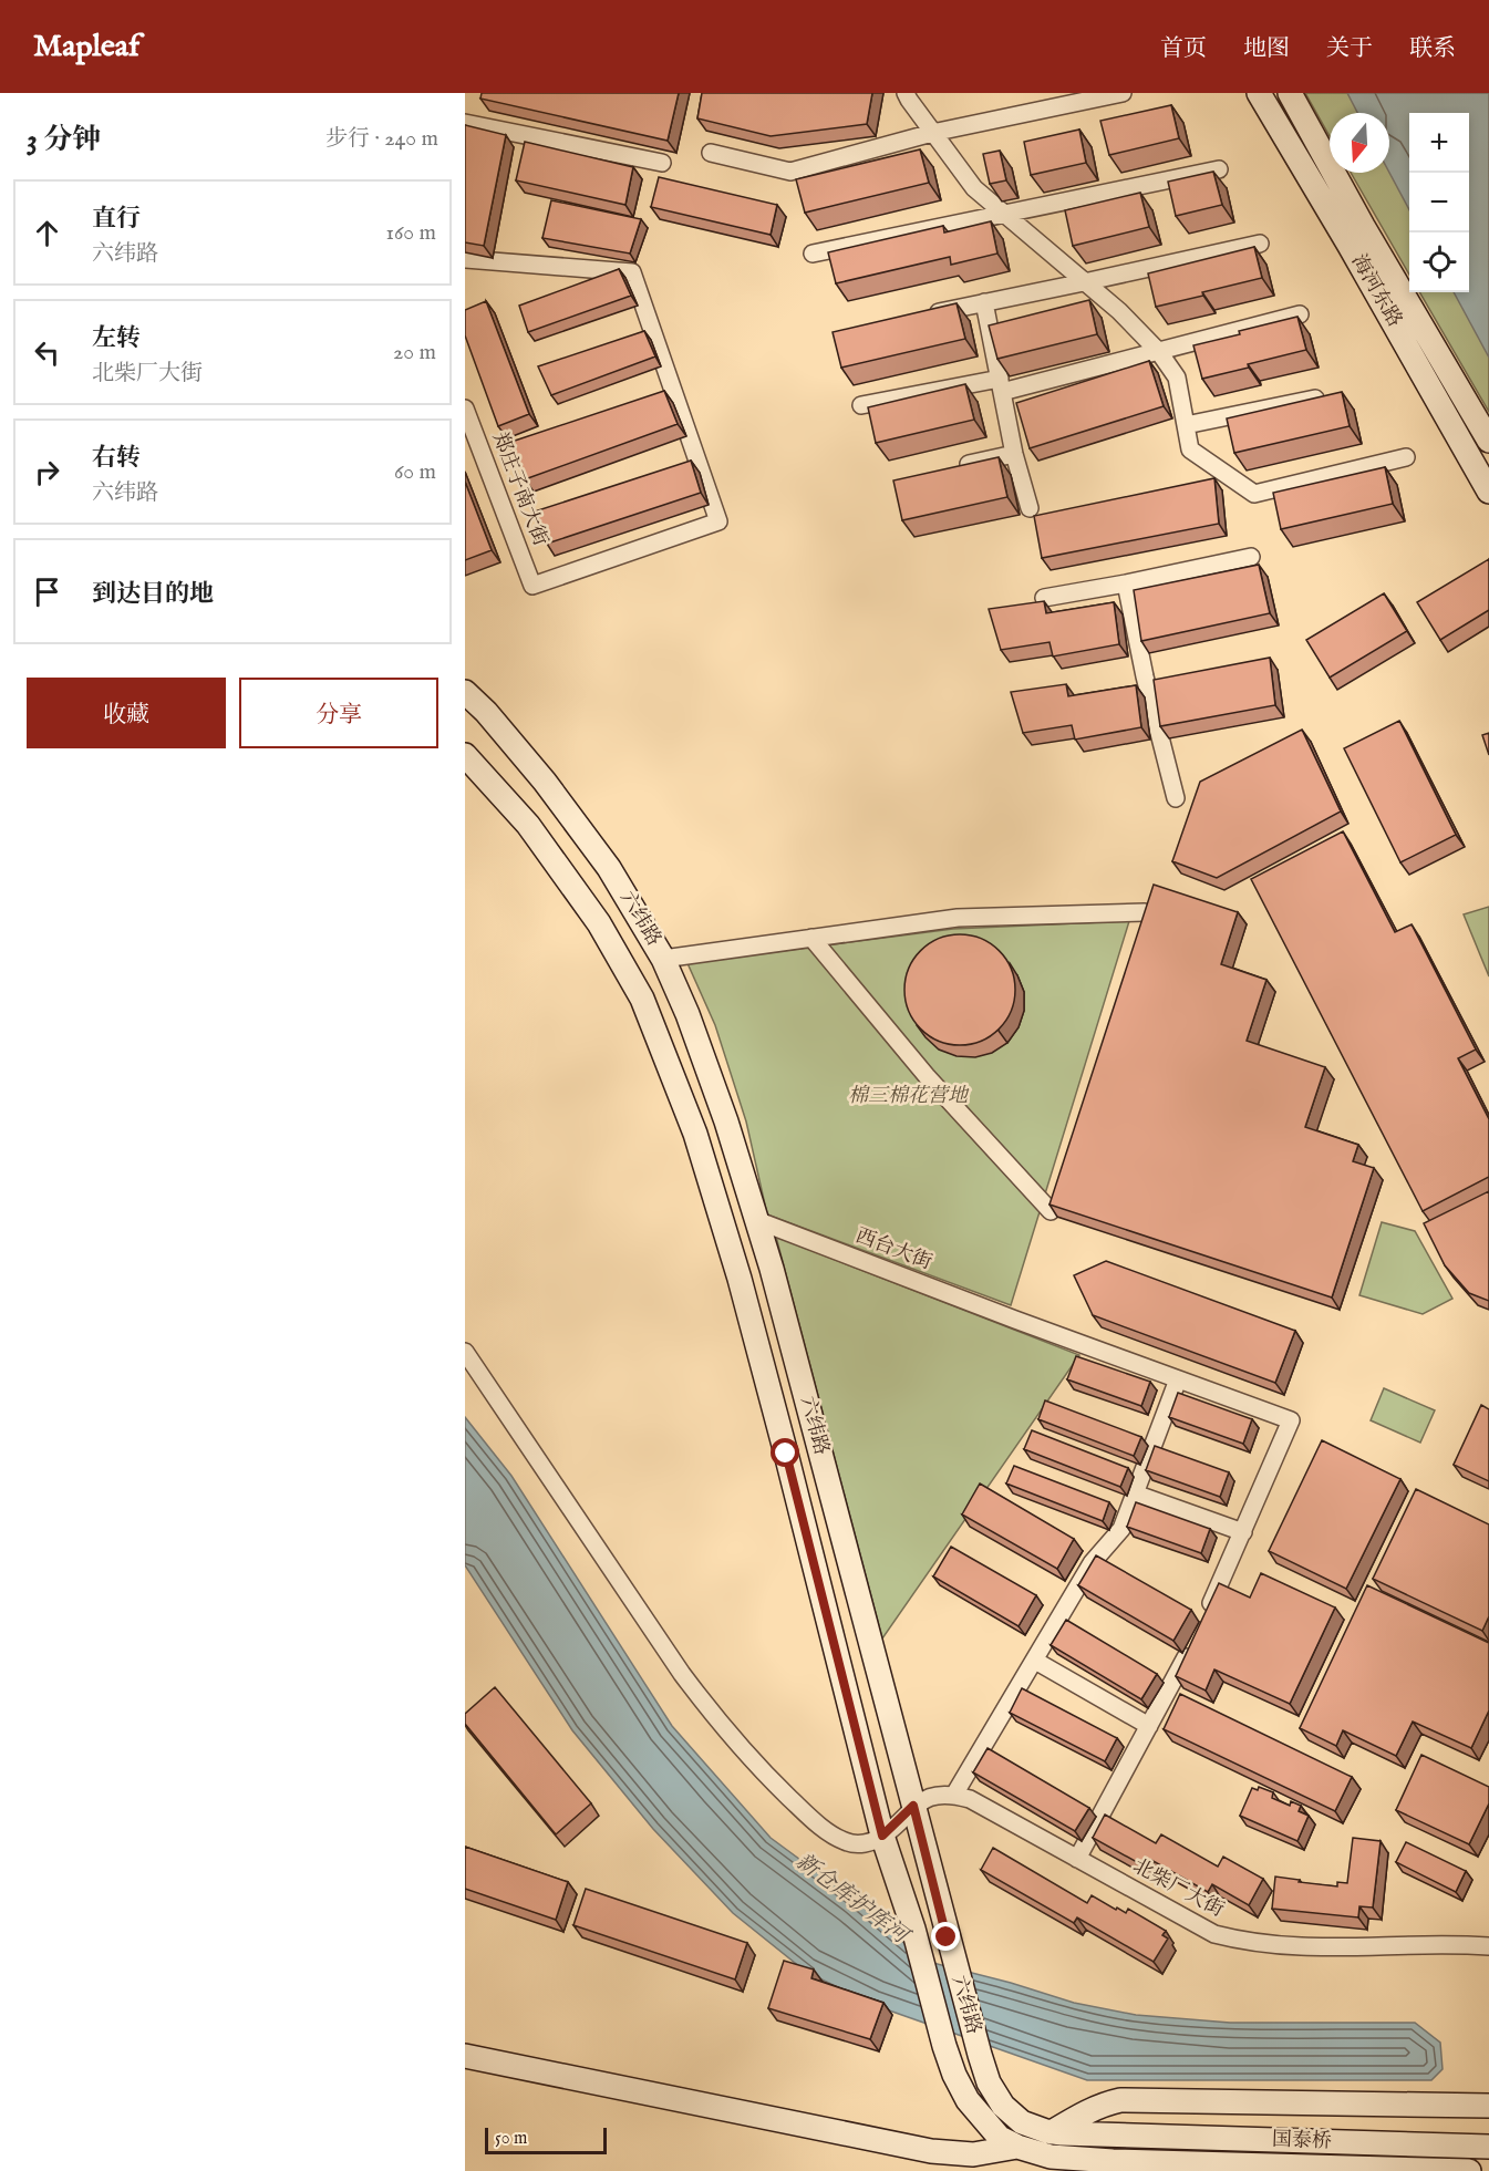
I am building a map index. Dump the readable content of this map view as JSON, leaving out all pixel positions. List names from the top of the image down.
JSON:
{
  "streets": {
    "main road": ["海河东路", "六纬路", "国泰桥"],
    "street": ["郑庄子南大街", "西台大街", "北柴厂大街"]
  },
  "crossings": [
    ["六纬路", "西台大街"],
    ["六纬路", "国泰桥"]
  ],
  "water": ["新仓库护库河"],
  "parks": ["棉三棉花营地"],
  "scale_bar": "50 m",
  "north": "bottom",
  "page": {
    "header": "Mapleaf",
    "nav": [
      "首页",
      "地图",
      "关于",
      "联系"
    ],
    "heading": ["3 分钟", "步行 · 240 m"],
    "map_buttons": ["+", "−"],
    "list": [
      ["直行", "六纬路", "160 m"],
      ["左转", "北柴厂大街", "20 m"],
      ["右转", "六纬路", "60 m"],
      "到达目的地"
    ],
    "buttons": ["收藏", "分享"],
    "scale": "50 m"
  }
}
